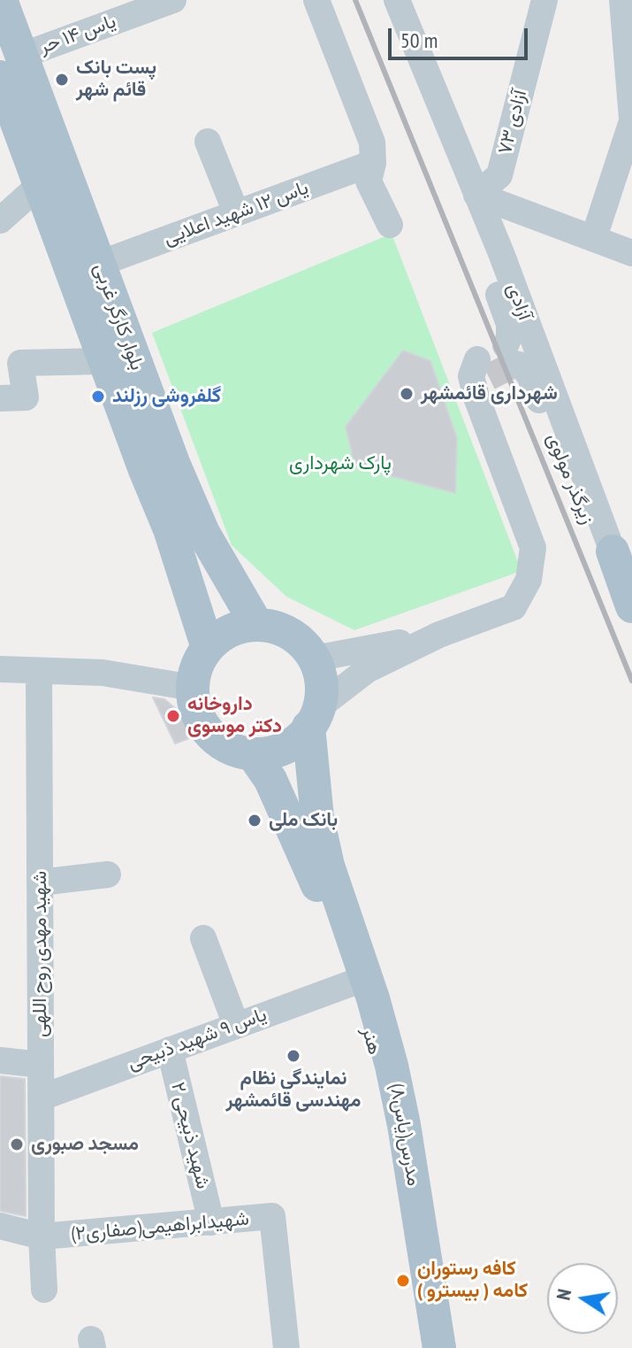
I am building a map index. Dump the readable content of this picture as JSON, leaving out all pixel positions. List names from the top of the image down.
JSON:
{
  "streets": {
    "main road": [
      "آزادی",
      "بلوار کارگر غربی",
      "هنر",
      "مدرس(یاس۸)"
    ],
    "street": [
      "یاس ۱۴ حر",
      "آزادی ۷۳",
      "یاس ۱۲ شهید اعلایی",
      "زیرگذر مولوی",
      "شهید مهدی روح اللهی",
      "یاس ۹ شهید ذبیحی",
      "شهید ذبیحی ۲",
      "شهیدابراهیمی(صفاری۲)"
    ]
  },
  "crossings": [
    ["یاس ۱۴ حر", "بلوار کارگر غربی"],
    ["آزادی ۷۳", "آزادی"],
    ["آزادی ۷۳", "زیرگذر مولوی"],
    ["یاس ۱۲ شهید اعلایی", "بلوار کارگر غربی"],
    ["آزادی", "زیرگذر مولوی"],
    ["بلوار کارگر غربی", "هنر"],
    ["بلوار کارگر غربی", "مدرس(یاس۸)"],
    ["شهید مهدی روح اللهی", "یاس ۹ شهید ذبیحی"],
    ["شهید مهدی روح اللهی", "شهیدابراهیمی(صفاری۲)"],
    ["یاس ۹ شهید ذبیحی", "هنر"],
    ["یاس ۹ شهید ذبیحی", "شهید ذبیحی ۲"],
    ["هنر", "مدرس(یاس۸)"],
    ["شهید ذبیحی ۲", "شهیدابراهیمی(صفاری۲)"]
  ],
  "parks": ["پارک شهرداری"],
  "places": [
    "پست بانک قائم شهر",
    "شهرداری قائمشهر",
    "گلفروشی رزلند",
    "داروخانه دکتر موسوی",
    "بانک ملی",
    "نمایندگی نظام مهندسی قائمشهر",
    "مسجد صبوری",
    "کافه رستوران کامه ( بیسترو )"
  ],
  "scale_bar": "50 m",
  "north": "left"
}
